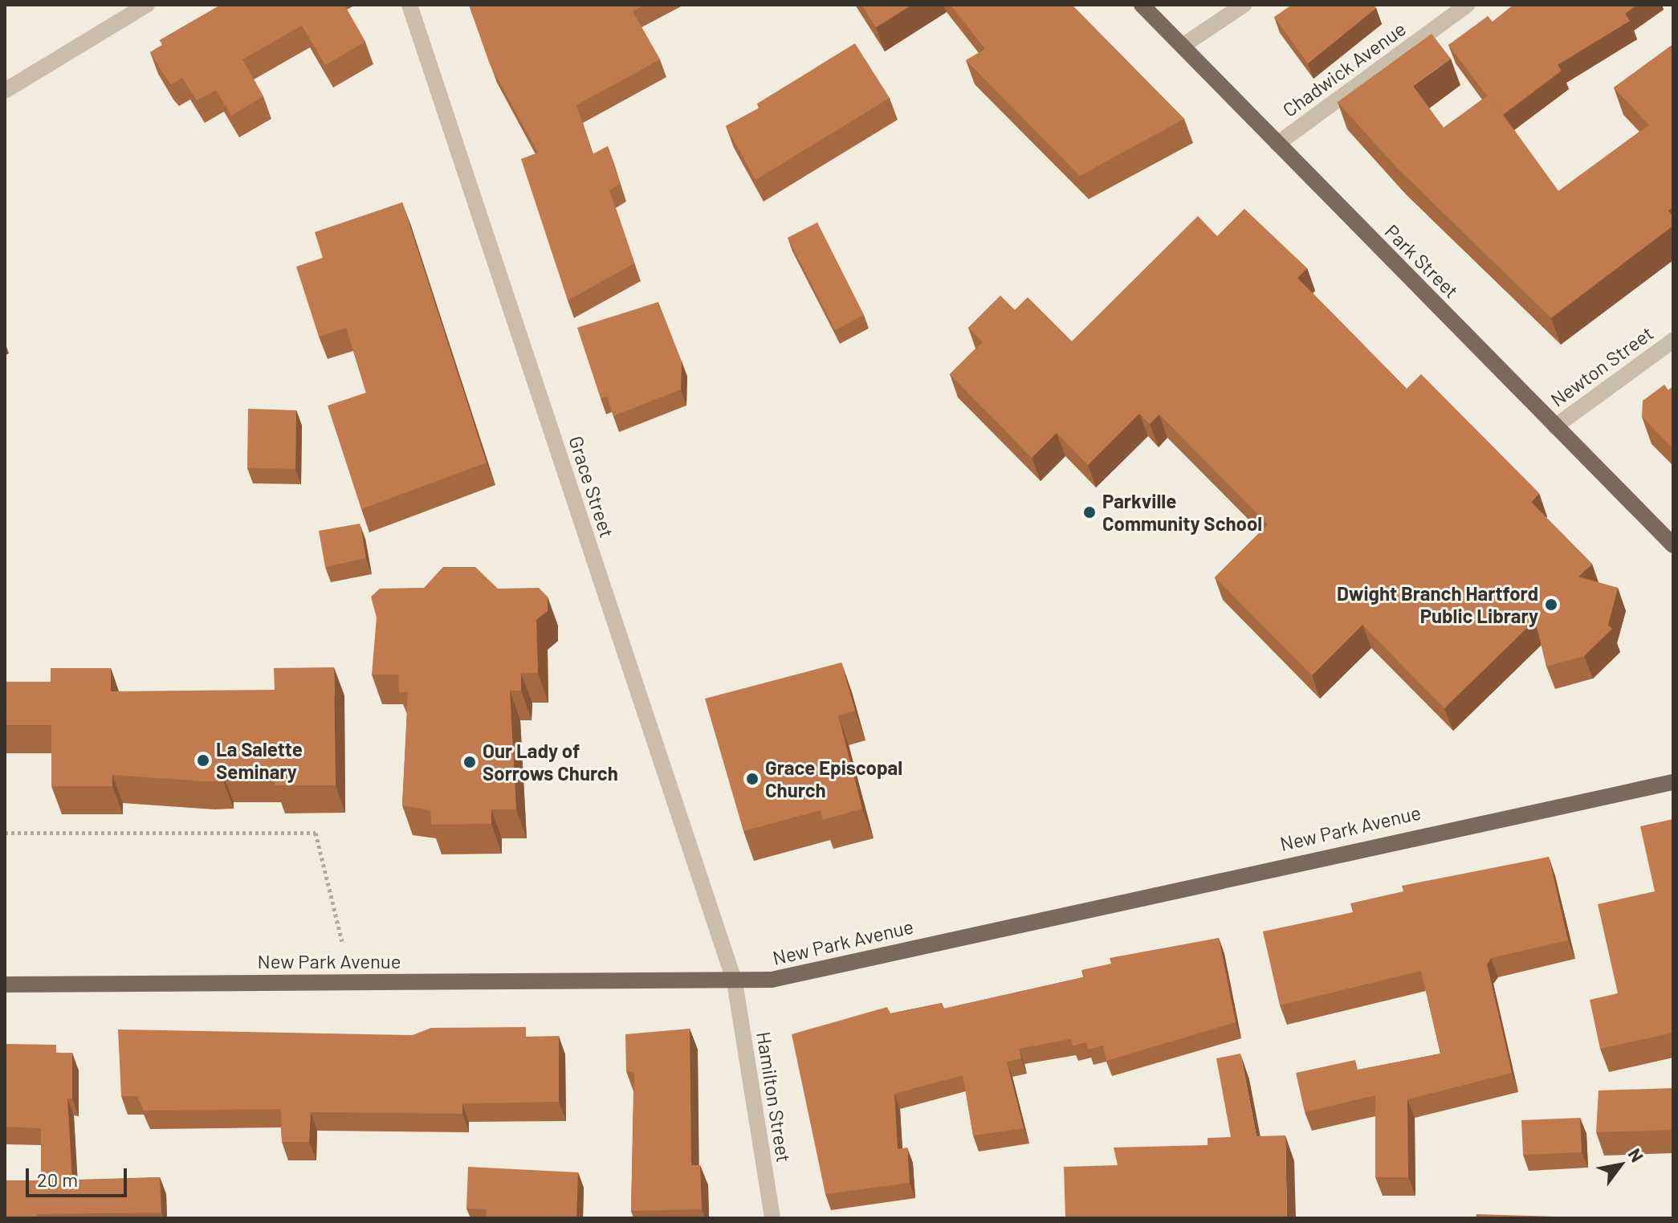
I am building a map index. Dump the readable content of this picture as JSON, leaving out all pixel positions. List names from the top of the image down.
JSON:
{
  "streets": {
    "main road": ["Park Street", "New Park Avenue"],
    "street": [
      "Chadwick Avenue",
      "Newton Street",
      "Grace Street",
      "Hamilton Street"
    ]
  },
  "crossings": [
    ["Chadwick Avenue", "Park Street"],
    ["Park Street", "Newton Street"],
    ["Grace Street", "New Park Avenue"],
    ["Grace Street", "Hamilton Street"],
    ["New Park Avenue", "Hamilton Street"]
  ],
  "places": [
    "Parkville Community School",
    "Dwight Branch Hartford Public Library",
    "La Salette Seminary",
    "Our Lady of Sorrows Church",
    "Grace Episcopal Church"
  ],
  "scale_bar": "20 m",
  "north": "top right"
}
